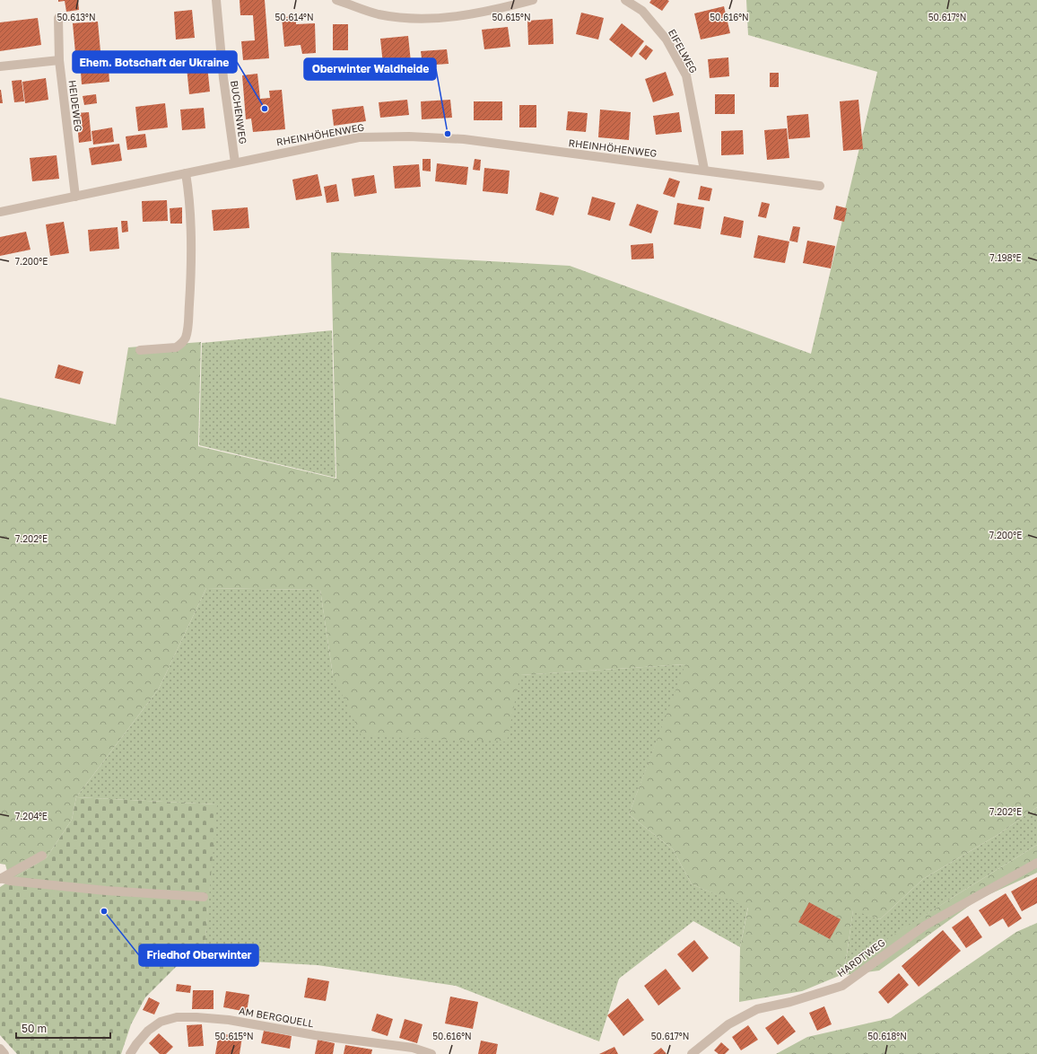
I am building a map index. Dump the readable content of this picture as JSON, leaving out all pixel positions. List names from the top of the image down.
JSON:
{
  "streets": {
    "street": [
      "EIFELWEG",
      "HEIDEWEG",
      "BUCHENWEG",
      "RHEINHÖHENWEG",
      "HARDTWEG",
      "AM BERGQUELL"
    ]
  },
  "crossings": [
    ["EIFELWEG", "RHEINHÖHENWEG"],
    ["HEIDEWEG", "RHEINHÖHENWEG"],
    ["BUCHENWEG", "RHEINHÖHENWEG"]
  ],
  "places": ["Ehem. Botschaft der Ukraine", "Oberwinter Waldheide", "Friedhof Oberwinter"],
  "scale_bar": "50 m",
  "coordinates": [
    "50.613°N",
    "50.614°N",
    "50.615°N",
    "50.616°N",
    "50.617°N",
    "7.198°E",
    "7.200°E",
    "7.202°E",
    "7.204°E",
    "50.618°N"
  ]
}
